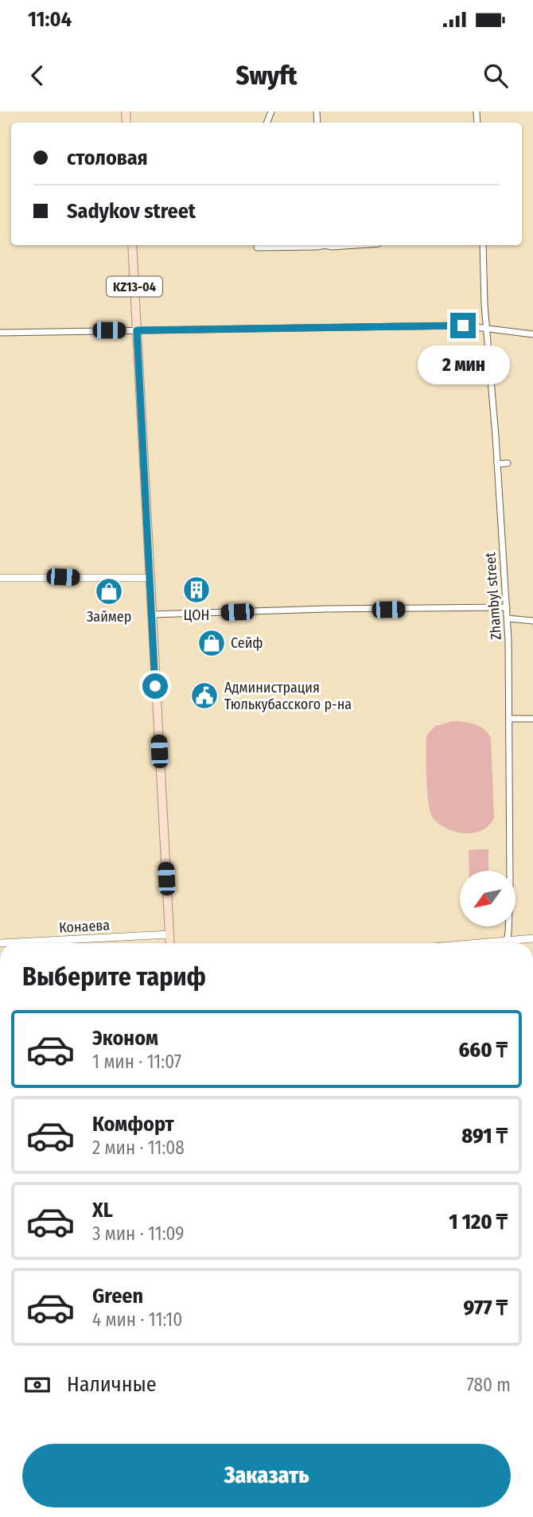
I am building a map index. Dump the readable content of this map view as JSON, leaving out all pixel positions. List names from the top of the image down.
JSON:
{
  "streets": {
    "main road": ["KZ13-04"],
    "street": ["Zhambyl street", "Конаева"]
  },
  "crossings": [
    ["KZ13-04", "Конаева"]
  ],
  "places": {
    "building": ["ЦОН"],
    "shop": ["Займер", "Сейф"],
    "public building": ["Администрация Тюлькубасского р-на"]
  },
  "north": "bottom left",
  "page": {
    "status": "11:04",
    "header": "Swyft",
    "banner": ["столовая", "Sadykov street"],
    "bubble": "2 мин",
    "heading": "Выберите тариф",
    "list": [
      {
        "name": "Эконом",
        "note": "1 мин · 11:07",
        "value": "660 ₸"
      },
      {
        "name": "Комфорт",
        "note": "2 мин · 11:08",
        "value": "891 ₸"
      },
      {
        "name": "XL",
        "note": "3 мин · 11:09",
        "value": "1 120 ₸"
      },
      {
        "name": "Green",
        "note": "4 мин · 11:10",
        "value": "977 ₸"
      }
    ],
    "pay": ["Наличные", "780 m"],
    "buttons": "Заказать"
  }
}
